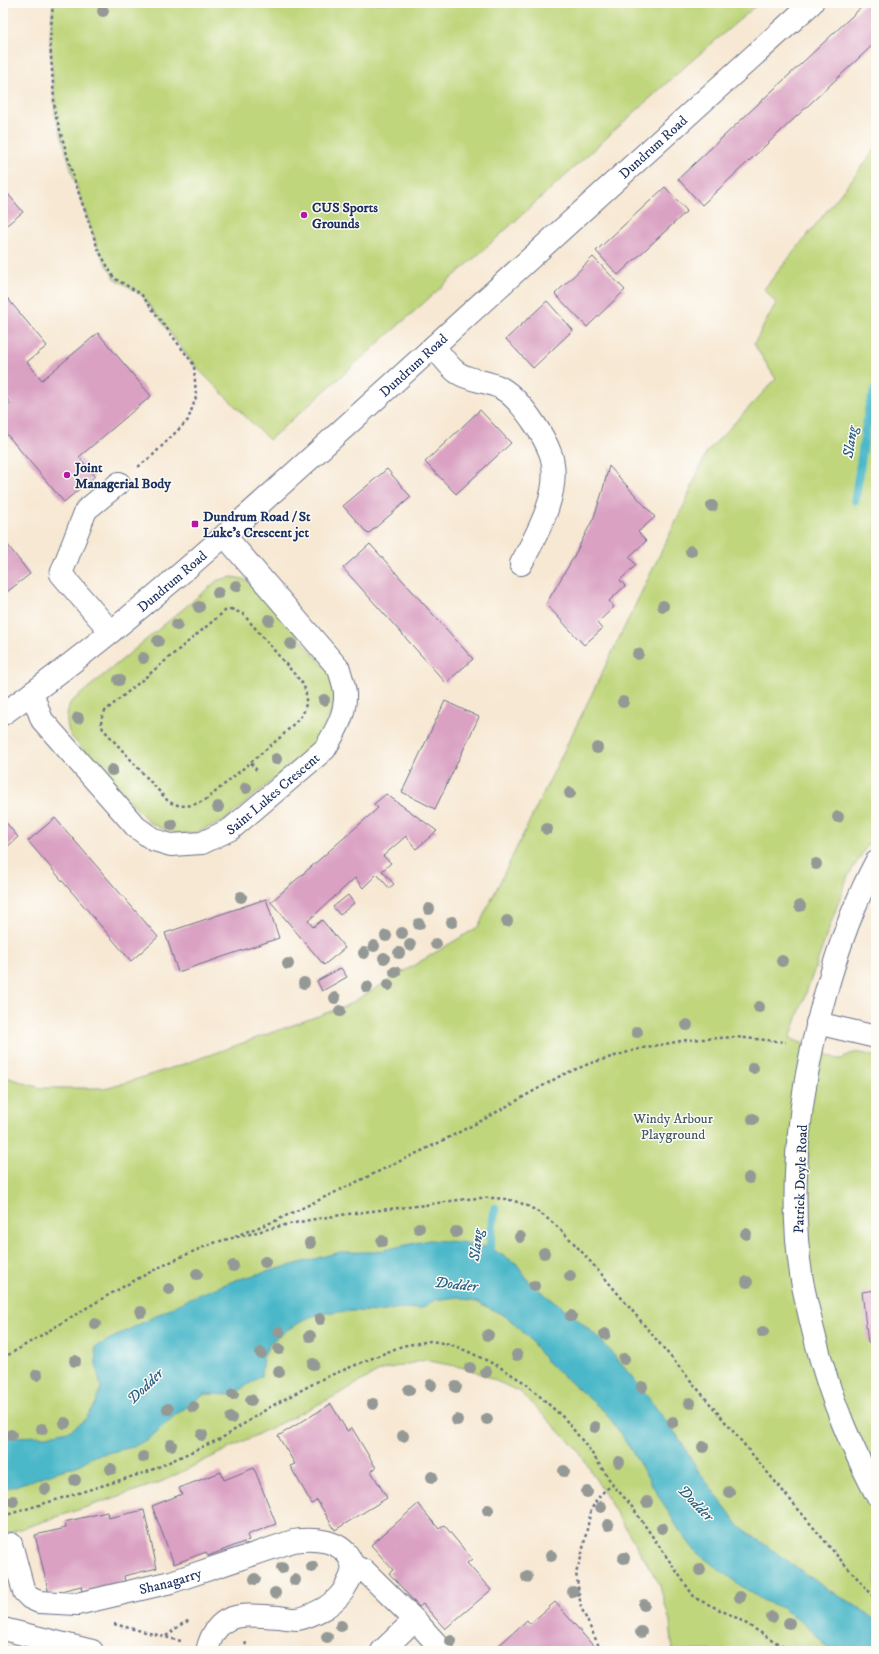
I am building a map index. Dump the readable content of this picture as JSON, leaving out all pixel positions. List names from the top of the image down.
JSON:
{
  "streets": {
    "street": [
      "Dundrum Road",
      "Saint Lukes Crescent",
      "Patrick Doyle Road",
      "Shanagarry"
    ]
  },
  "crossings": [
    ["Dundrum Road", "Saint Lukes Crescent"]
  ],
  "water": ["Slang", "Dodder"],
  "parks": ["Windy Arbour Playground"],
  "places": {
    "other": ["CUS Sports Grounds", "Joint Managerial Body"],
    "transit": ["Dundrum Road / St Luke's Crescent jct"]
  }
}
